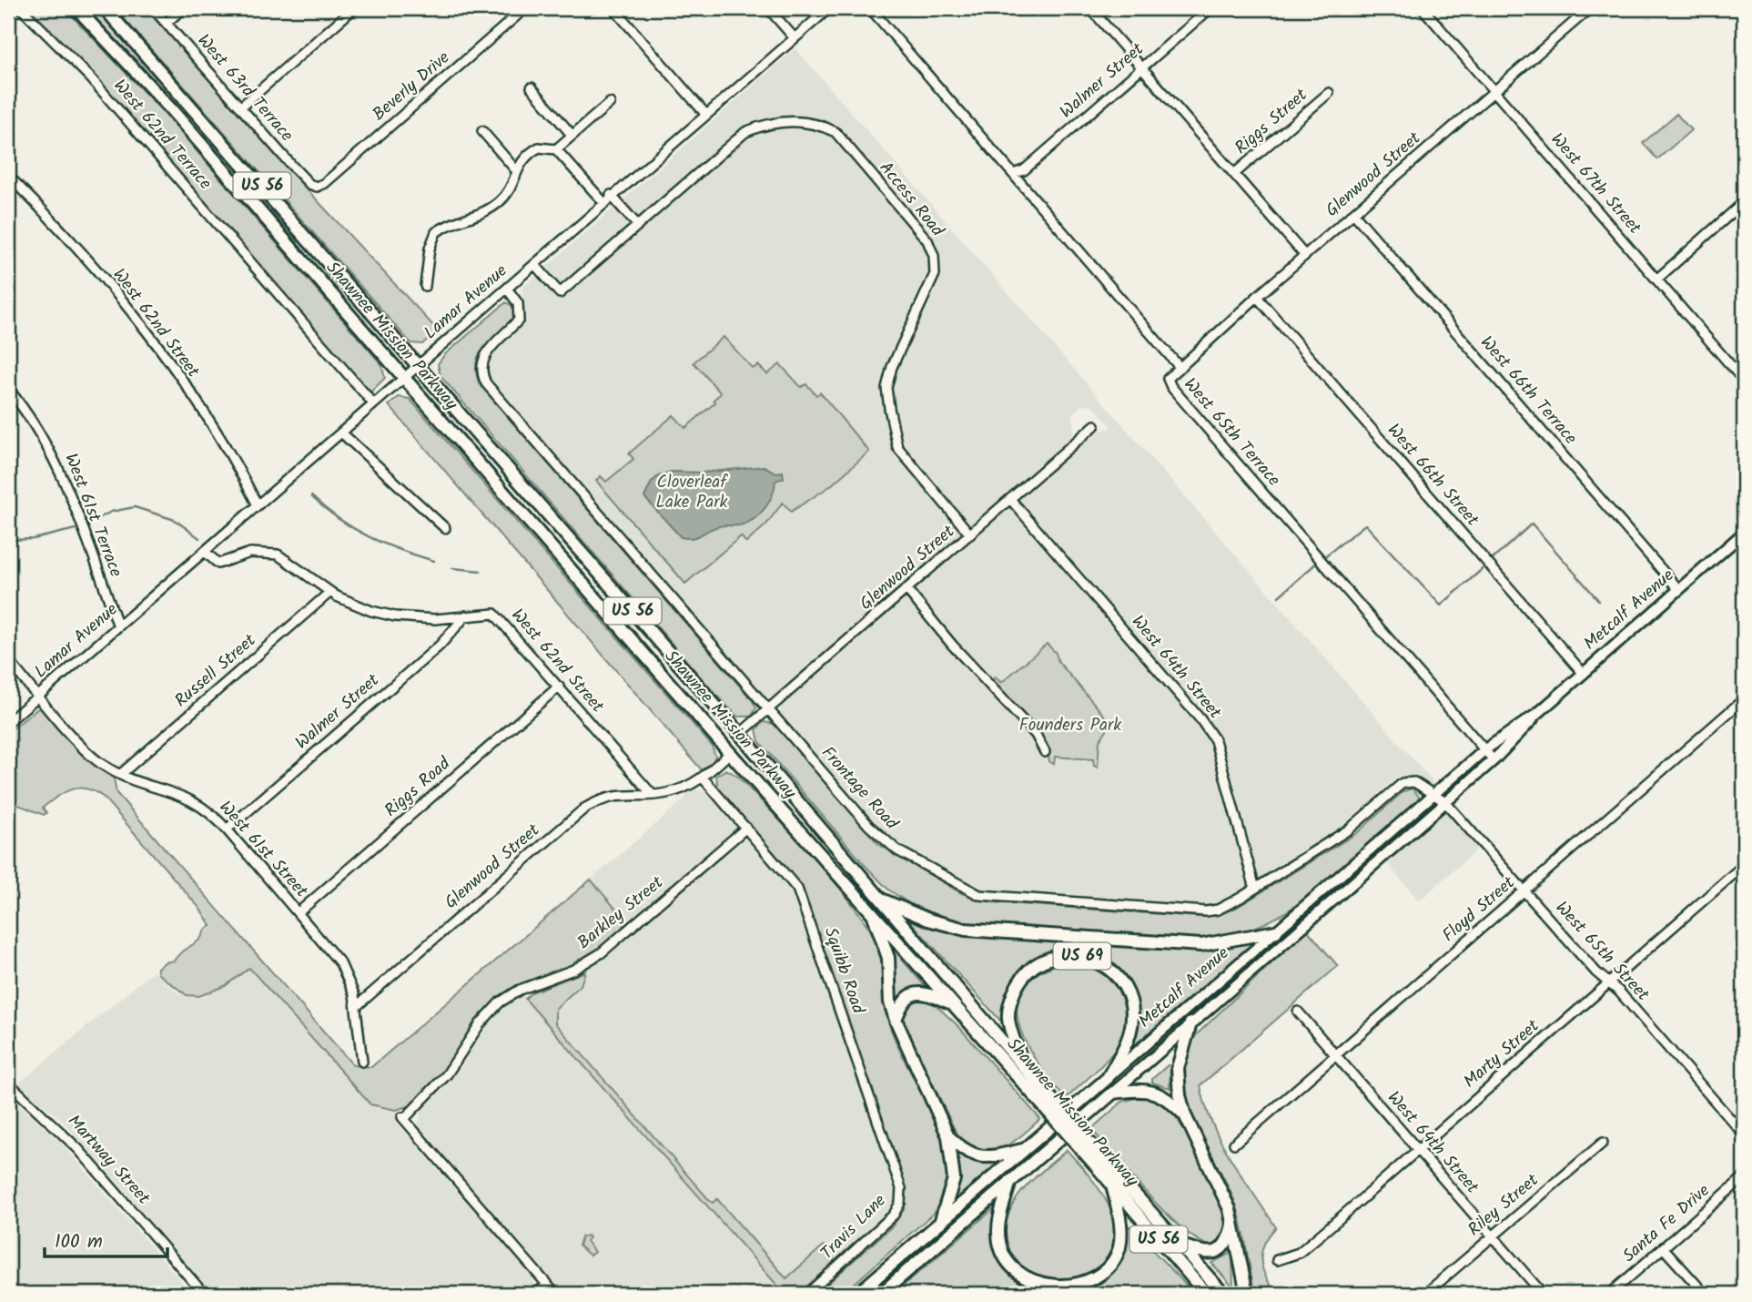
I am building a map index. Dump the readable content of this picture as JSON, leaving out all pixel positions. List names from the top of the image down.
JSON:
{
  "streets": {
    "highway": [
      "US 56",
      "Shawnee Mission Parkway",
      "Metcalf Avenue",
      "US 69"
    ],
    "street": [
      "Walmer Street",
      "Beverly Drive",
      "West 63rd Terrace",
      "Riggs Street",
      "West 62nd Terrace",
      "Glenwood Street",
      "West 67th Street",
      "Access Road",
      "Lamar Avenue",
      "West 62nd Street",
      "West 66th Terrace",
      "West 65th Terrace",
      "West 66th Street",
      "West 61st Terrace",
      "West 64th Street",
      "Russell Street",
      "Riggs Road",
      "Frontage Road",
      "West 61st Street",
      "Floyd Street",
      "Barkley Street",
      "West 65th Street",
      "Squibb Road",
      "Marty Street",
      "Martway Street",
      "Riley Street",
      "Santa Fe Drive",
      "Travis Lane"
    ]
  },
  "crossings": [
    ["Walmer Street", "West 62nd Street"],
    ["Walmer Street", "West 65th Terrace"],
    ["Walmer Street", "West 61st Street"],
    ["Beverly Drive", "West 63rd Terrace"],
    ["West 62nd Terrace", "Lamar Avenue"],
    ["Glenwood Street", "West 67th Street"],
    ["Glenwood Street", "Access Road"],
    ["Glenwood Street", "West 62nd Street"],
    ["Glenwood Street", "Shawnee Mission Parkway"],
    ["Glenwood Street", "West 66th Terrace"],
    ["Glenwood Street", "West 65th Terrace"],
    ["Glenwood Street", "West 66th Street"],
    ["Glenwood Street", "West 64th Street"],
    ["Glenwood Street", "Frontage Road"],
    ["Glenwood Street", "West 61st Street"],
    ["Access Road", "Lamar Avenue"],
    ["Lamar Avenue", "West 62nd Street"],
    ["Lamar Avenue", "Shawnee Mission Parkway"],
    ["Lamar Avenue", "West 61st Terrace"],
    ["Lamar Avenue", "Frontage Road"],
    ["Lamar Avenue", "West 61st Street"],
    ["West 62nd Street", "Russell Street"],
    ["West 62nd Street", "Riggs Road"],
    ["Shawnee Mission Parkway", "US 69"],
    ["West 66th Terrace", "Metcalf Avenue"],
    ["West 65th Terrace", "Metcalf Avenue"],
    ["West 66th Street", "Metcalf Avenue"],
    ["Metcalf Avenue", "Frontage Road"],
    ["Metcalf Avenue", "West 65th Street"],
    ["Metcalf Avenue", "US 69"],
    ["West 64th Street", "Frontage Road"],
    ["West 64th Street", "Floyd Street"],
    ["West 64th Street", "Marty Street"],
    ["West 64th Street", "Riley Street"],
    ["Russell Street", "West 61st Street"],
    ["Riggs Road", "West 61st Street"],
    ["Frontage Road", "West 65th Street"],
    ["Floyd Street", "West 65th Street"],
    ["Barkley Street", "Squibb Road"],
    ["West 65th Street", "Marty Street"],
    ["Squibb Road", "Travis Lane"]
  ],
  "parks": ["Cloverleaf Lake Park", "Founders Park"],
  "scale_bar": "100 m"
}
